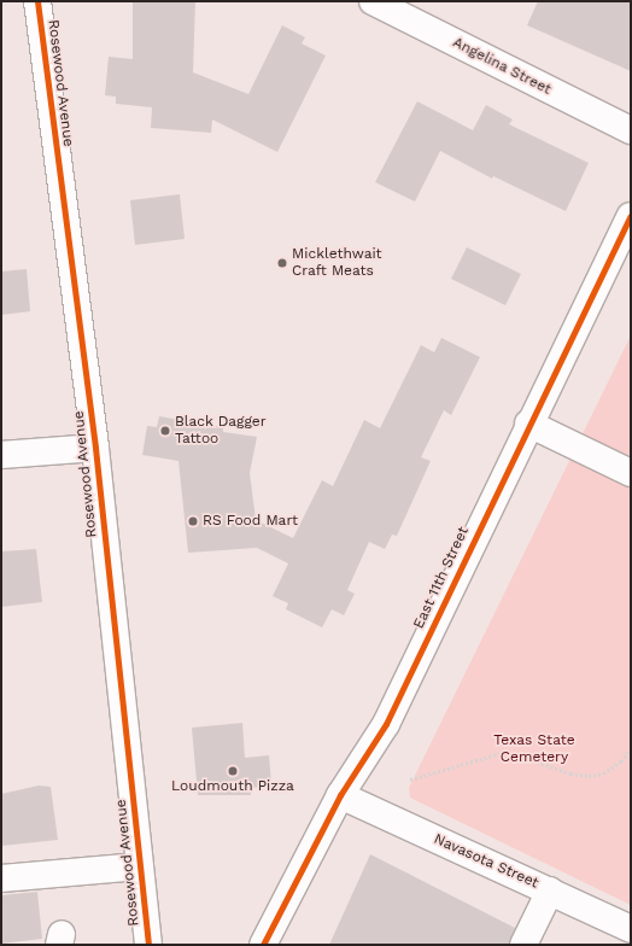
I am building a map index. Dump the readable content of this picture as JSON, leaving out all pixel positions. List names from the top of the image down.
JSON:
{
  "streets": {
    "street": [
      "Angelina Street",
      "Rosewood Avenue",
      "East 11th Street",
      "Navasota Street"
    ]
  },
  "crossings": [
    ["East 11th Street", "Navasota Street"]
  ],
  "parks": ["Texas State Cemetery"],
  "places": [
    "Micklethwait Craft Meats",
    "Black Dagger Tattoo",
    "RS Food Mart",
    "Loudmouth Pizza"
  ]
}
